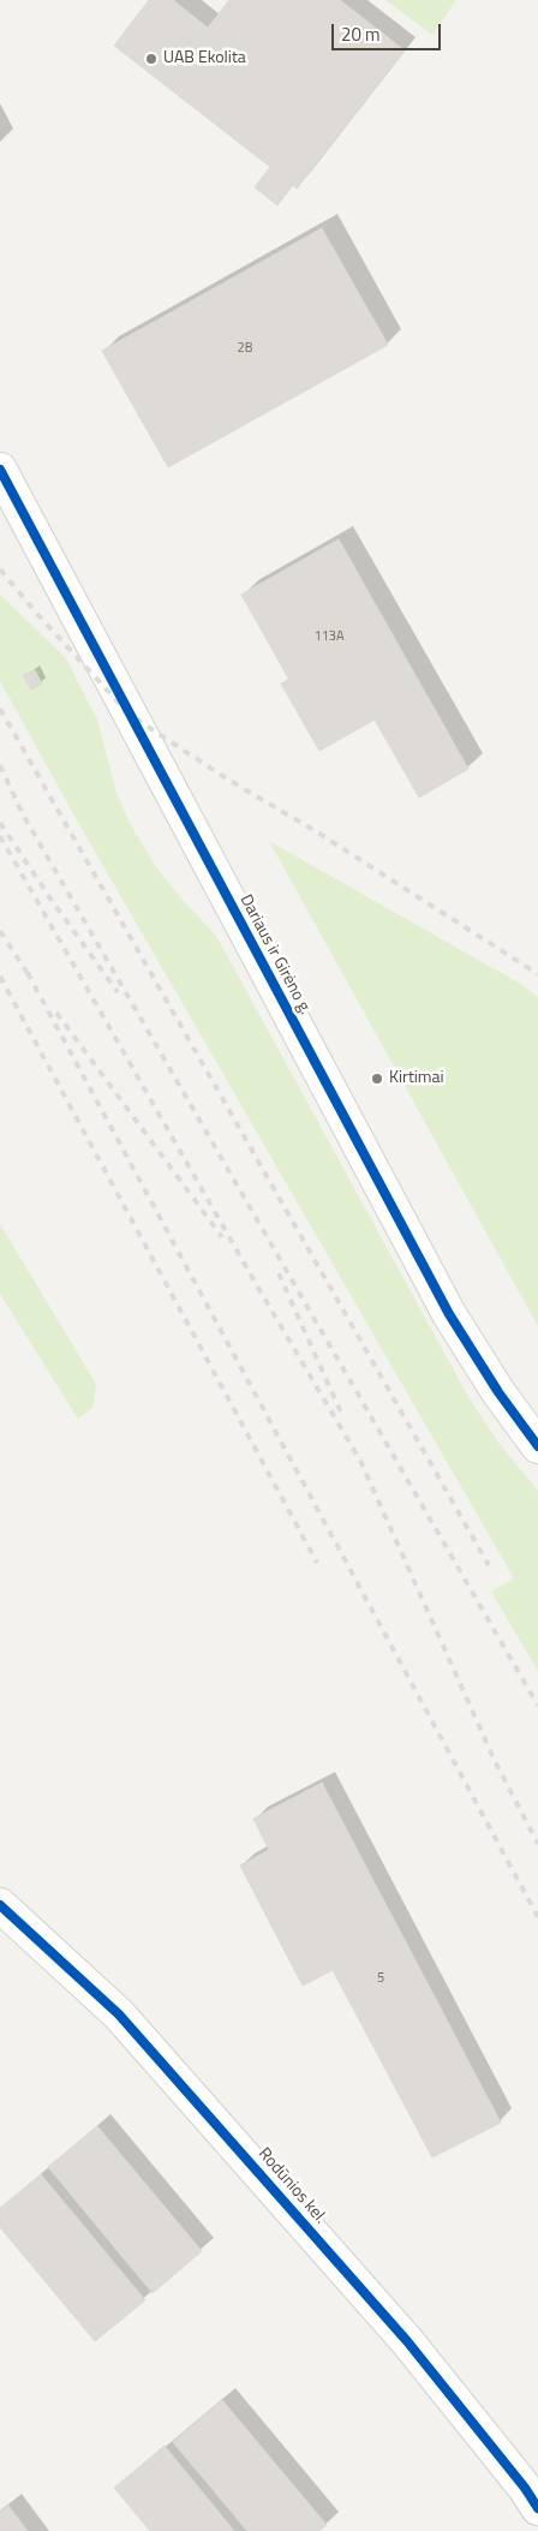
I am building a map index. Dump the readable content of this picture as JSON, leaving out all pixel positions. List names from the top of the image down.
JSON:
{
  "streets": {
    "street": ["Dariaus ir Girėno g.", "Rodūnios kel."]
  },
  "places": ["UAB Ekolita", "Kirtimai"],
  "house_numbers": ["2B", "113A", "5"],
  "scale_bar": "20 m"
}
